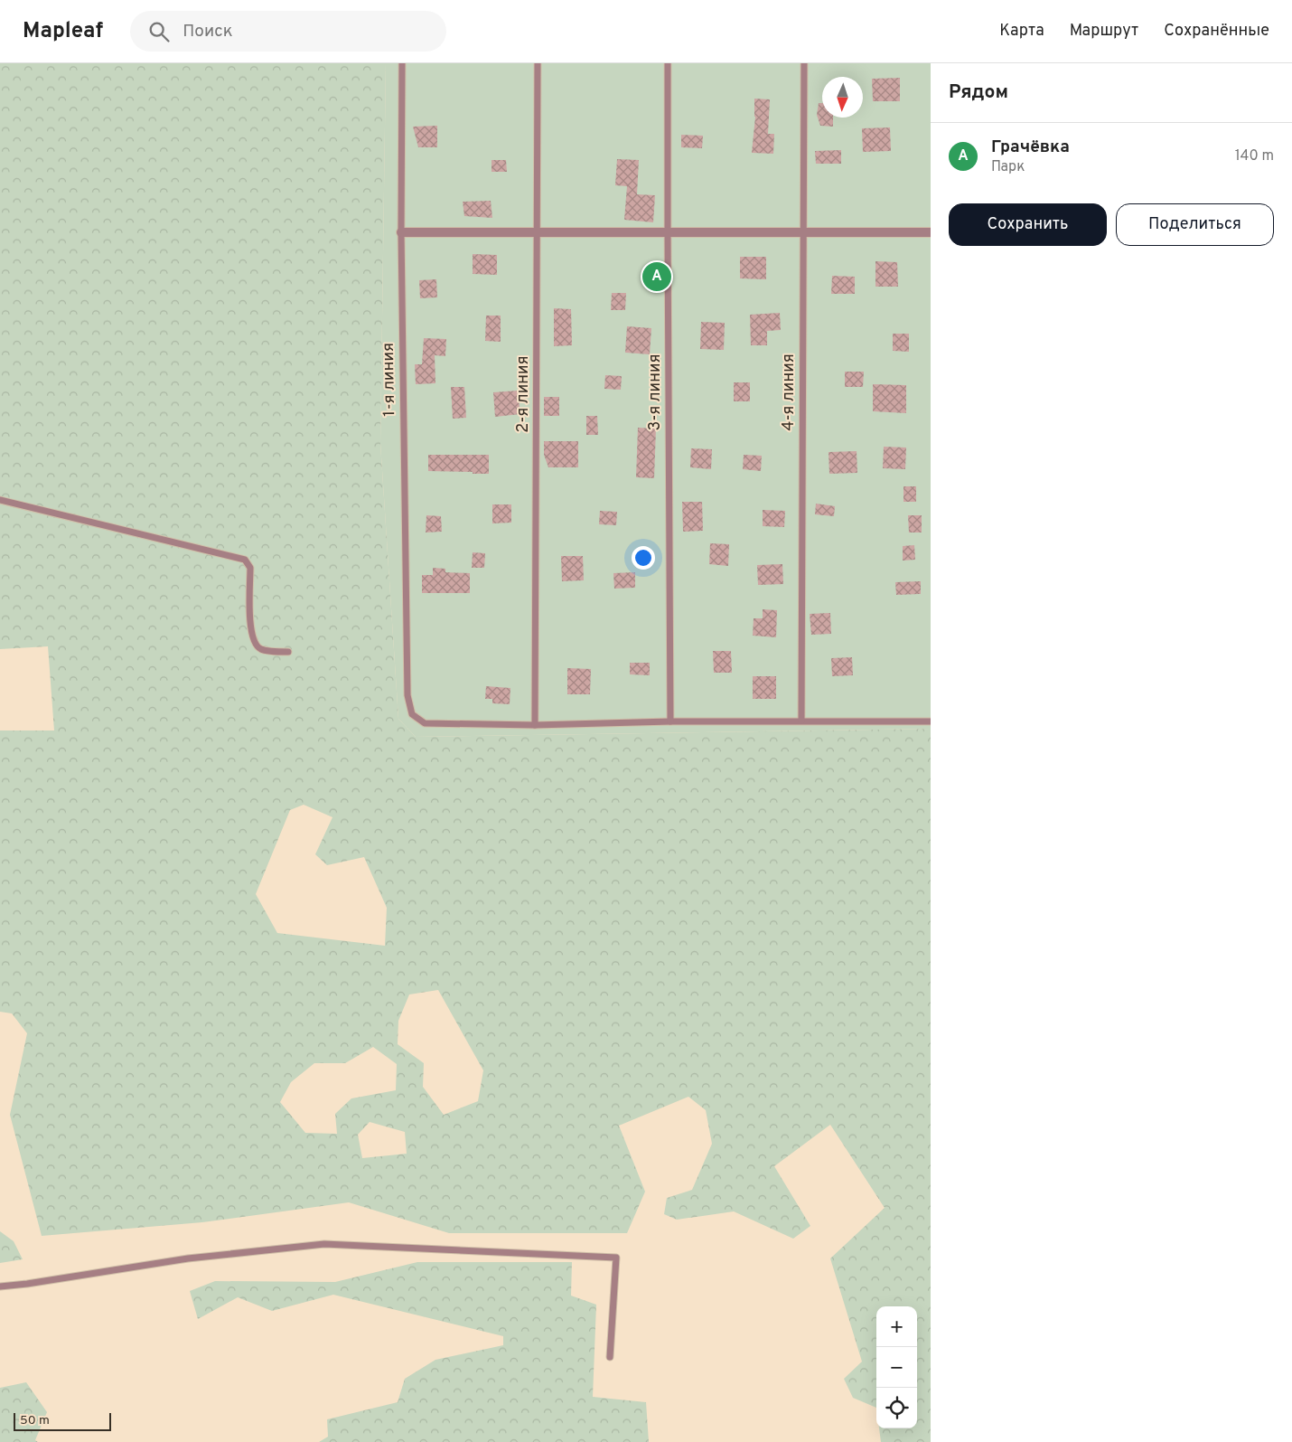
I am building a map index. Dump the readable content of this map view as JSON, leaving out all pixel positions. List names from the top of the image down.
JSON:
{
  "streets": {
    "lane": [
      "1-я линия",
      "3-я линия",
      "4-я линия",
      "2-я линия"
    ]
  },
  "crossings": [
    ["1-я линия", "3-я линия"],
    ["1-я линия", "4-я линия"],
    ["1-я линия", "2-я линия"]
  ],
  "scale_bar": "50 m",
  "north": "bottom",
  "page": {
    "header": "Mapleaf",
    "search": "Поиск",
    "nav": ["Карта", "Маршрут", "Сохранённые"],
    "heading": "Рядом",
    "list": [
      {
        "mark": "A",
        "name": "Грачёвка",
        "note": "Парк",
        "value": "140 m"
      }
    ],
    "buttons": ["Сохранить", "Поделиться"],
    "pins": "A",
    "map_buttons": ["+", "−"],
    "scale": "50 m"
  }
}
